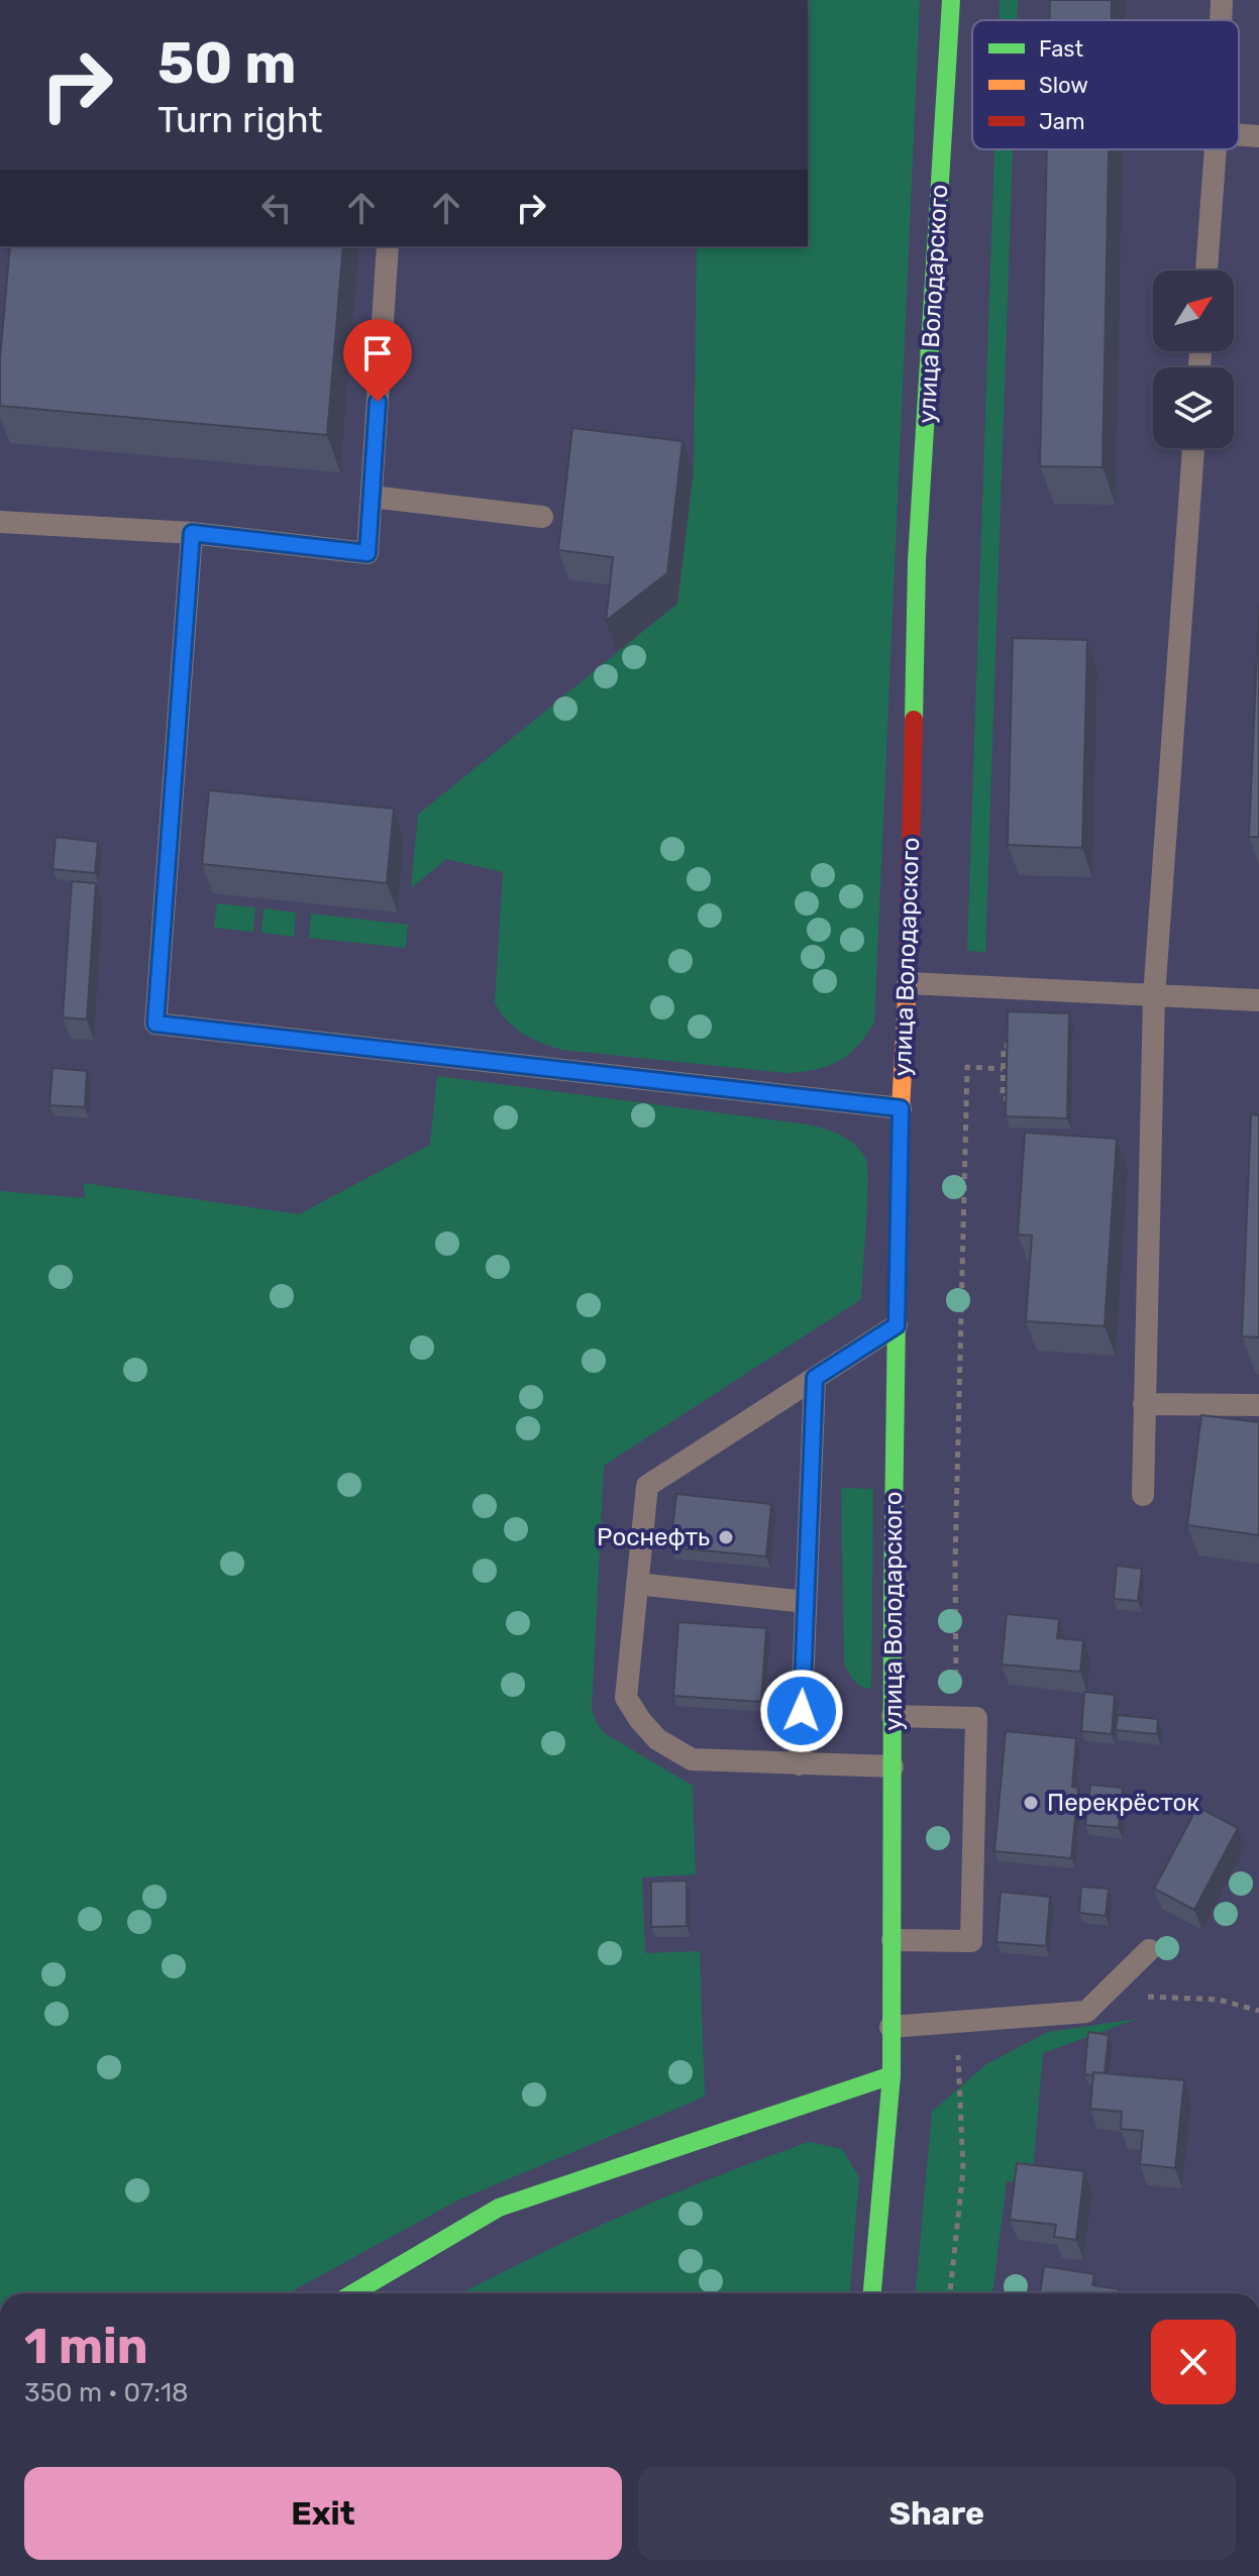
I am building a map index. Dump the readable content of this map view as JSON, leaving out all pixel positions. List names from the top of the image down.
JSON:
{
  "streets": {
    "street": ["улица Володарского"]
  },
  "places": ["Роснефть", "Перекрёсток"],
  "legend": ["Fast", "Slow", "Jam"],
  "north": "top right",
  "page": {
    "turn": ["50 m", "Turn right"],
    "heading": ["1 min", "350 m · 07:18"],
    "buttons": ["Exit", "Share"]
  }
}
